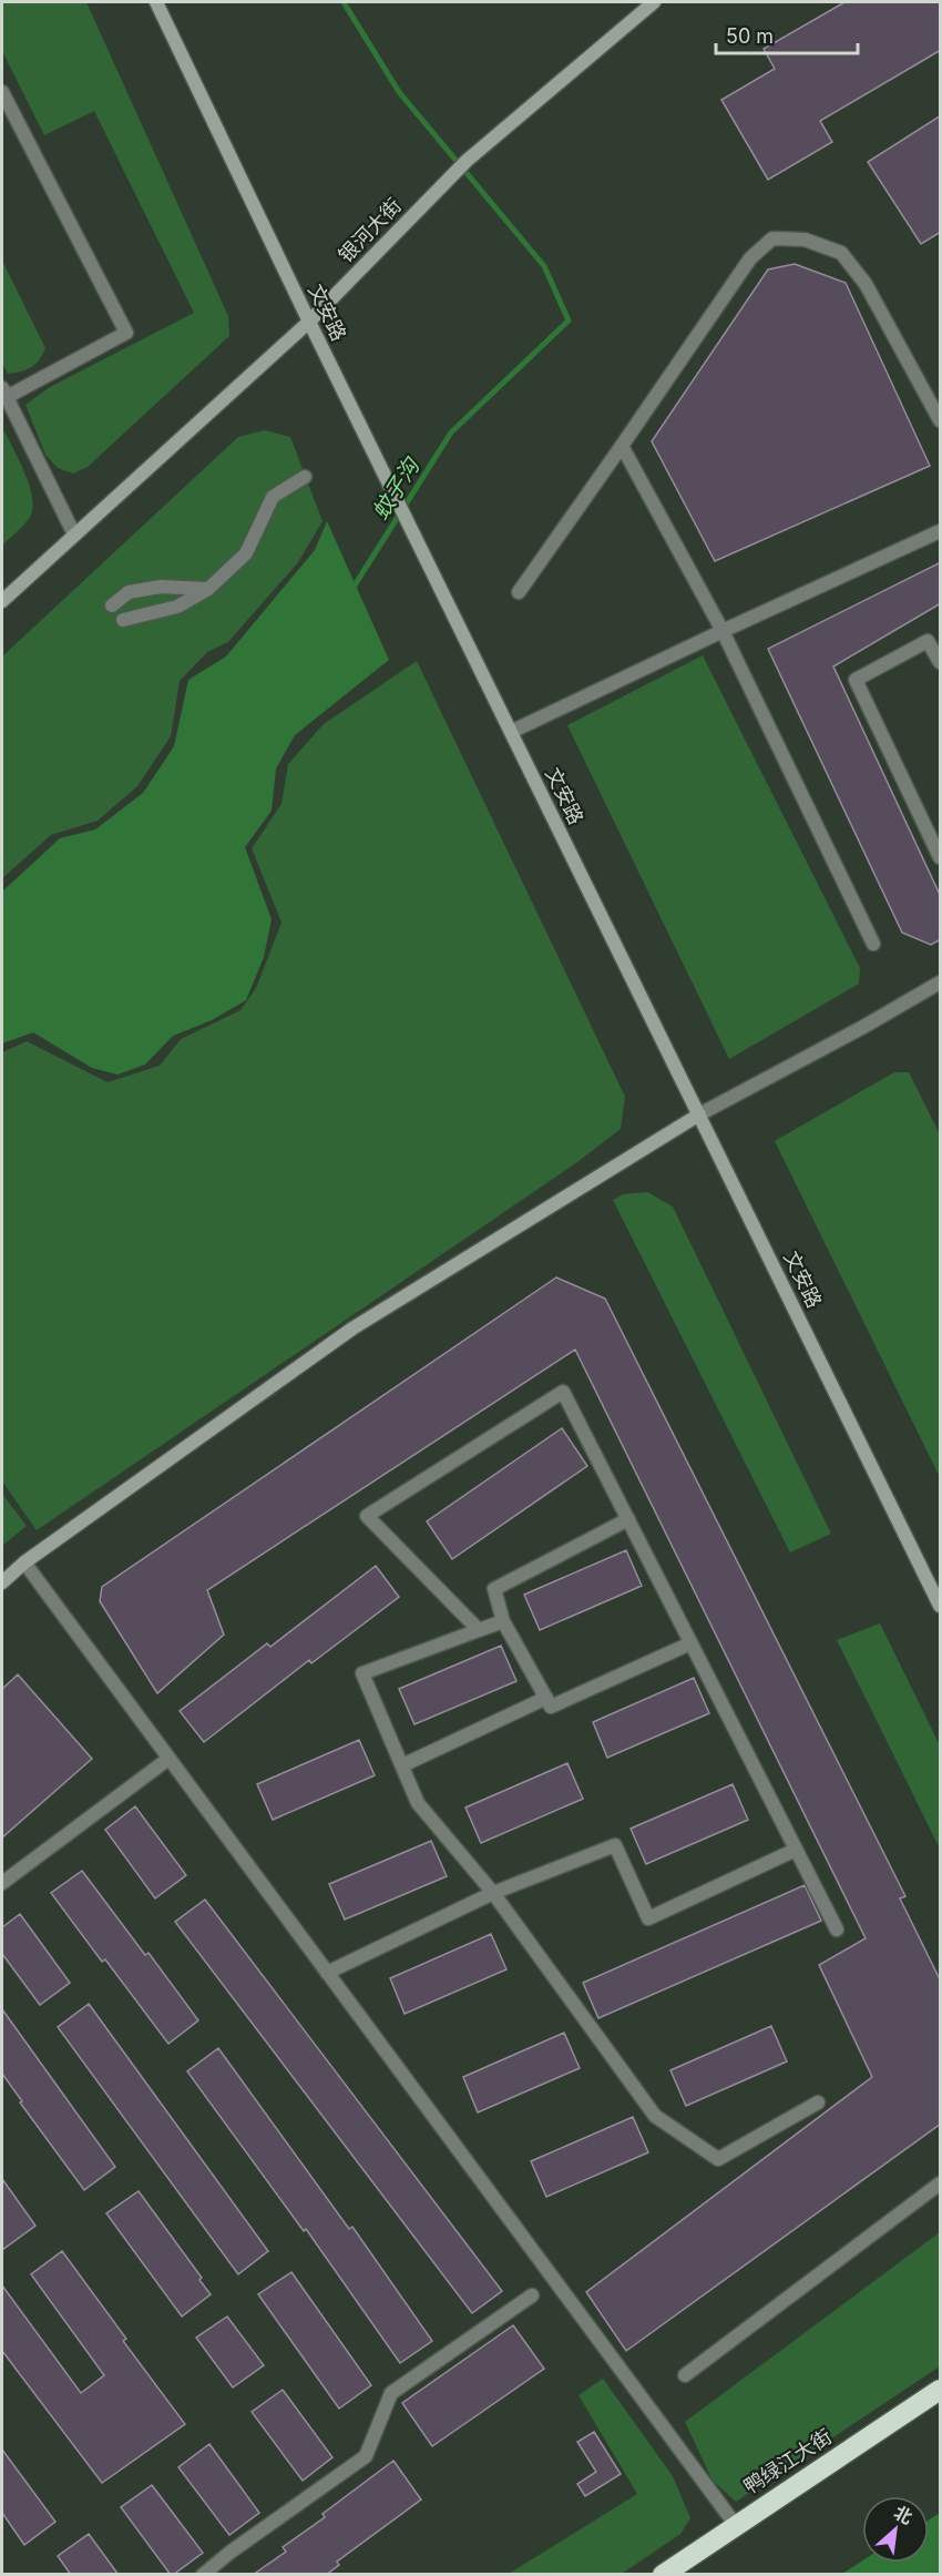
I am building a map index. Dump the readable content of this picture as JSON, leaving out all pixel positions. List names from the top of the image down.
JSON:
{
  "streets": {
    "highway": ["鸭绿江大街"],
    "main road": ["银河大街", "文安路"]
  },
  "crossings": [
    ["银河大街", "文安路"]
  ],
  "water": ["蚊子沟"],
  "scale_bar": "50 m",
  "north": "top right"
}
